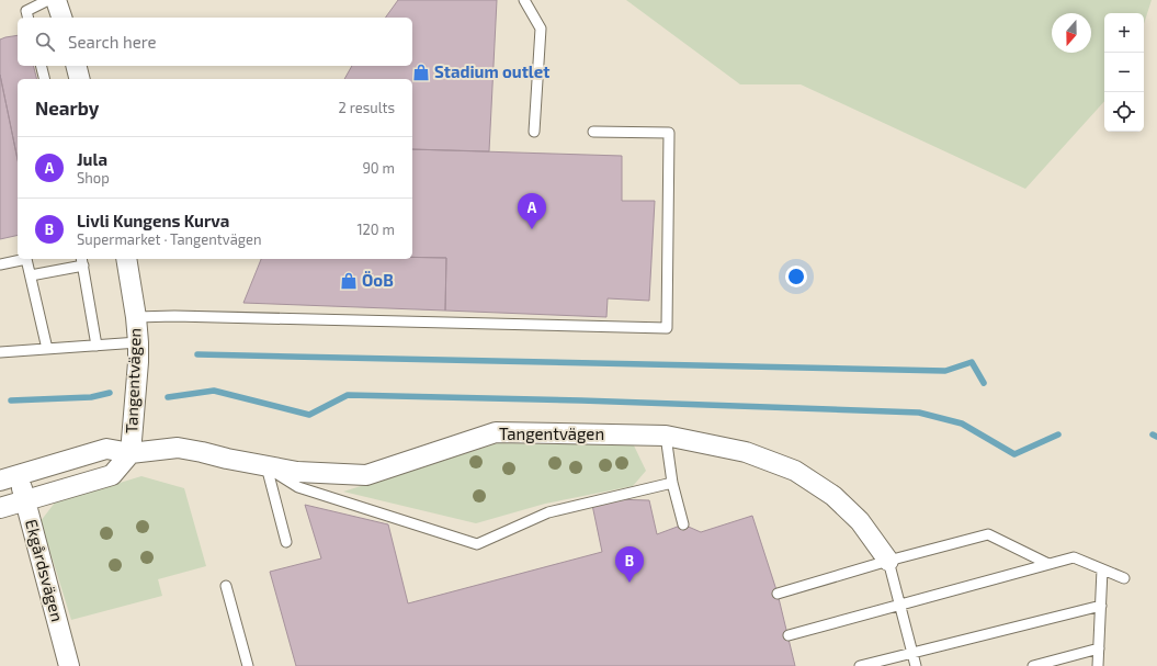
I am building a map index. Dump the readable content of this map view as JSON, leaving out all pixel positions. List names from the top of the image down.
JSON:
{
  "streets": {
    "street": ["Tangentvägen", "Ekgårdsvägen"]
  },
  "crossings": [
    ["Tangentvägen", "Ekgårdsvägen"]
  ],
  "places": {
    "shop": ["Stadium outlet", "ÖoB"]
  },
  "north": "bottom",
  "page": {
    "map_buttons": ["+", "−"],
    "search": "Search here",
    "heading": ["Nearby", "2 results"],
    "list": [
      {
        "mark": "A",
        "name": "Jula",
        "note": "Shop",
        "value": "90 m"
      },
      {
        "mark": "B",
        "name": "Livli Kungens Kurva",
        "note": "Supermarket · Tangentvägen",
        "value": "120 m"
      }
    ],
    "pins": ["A", "B"]
  }
}
